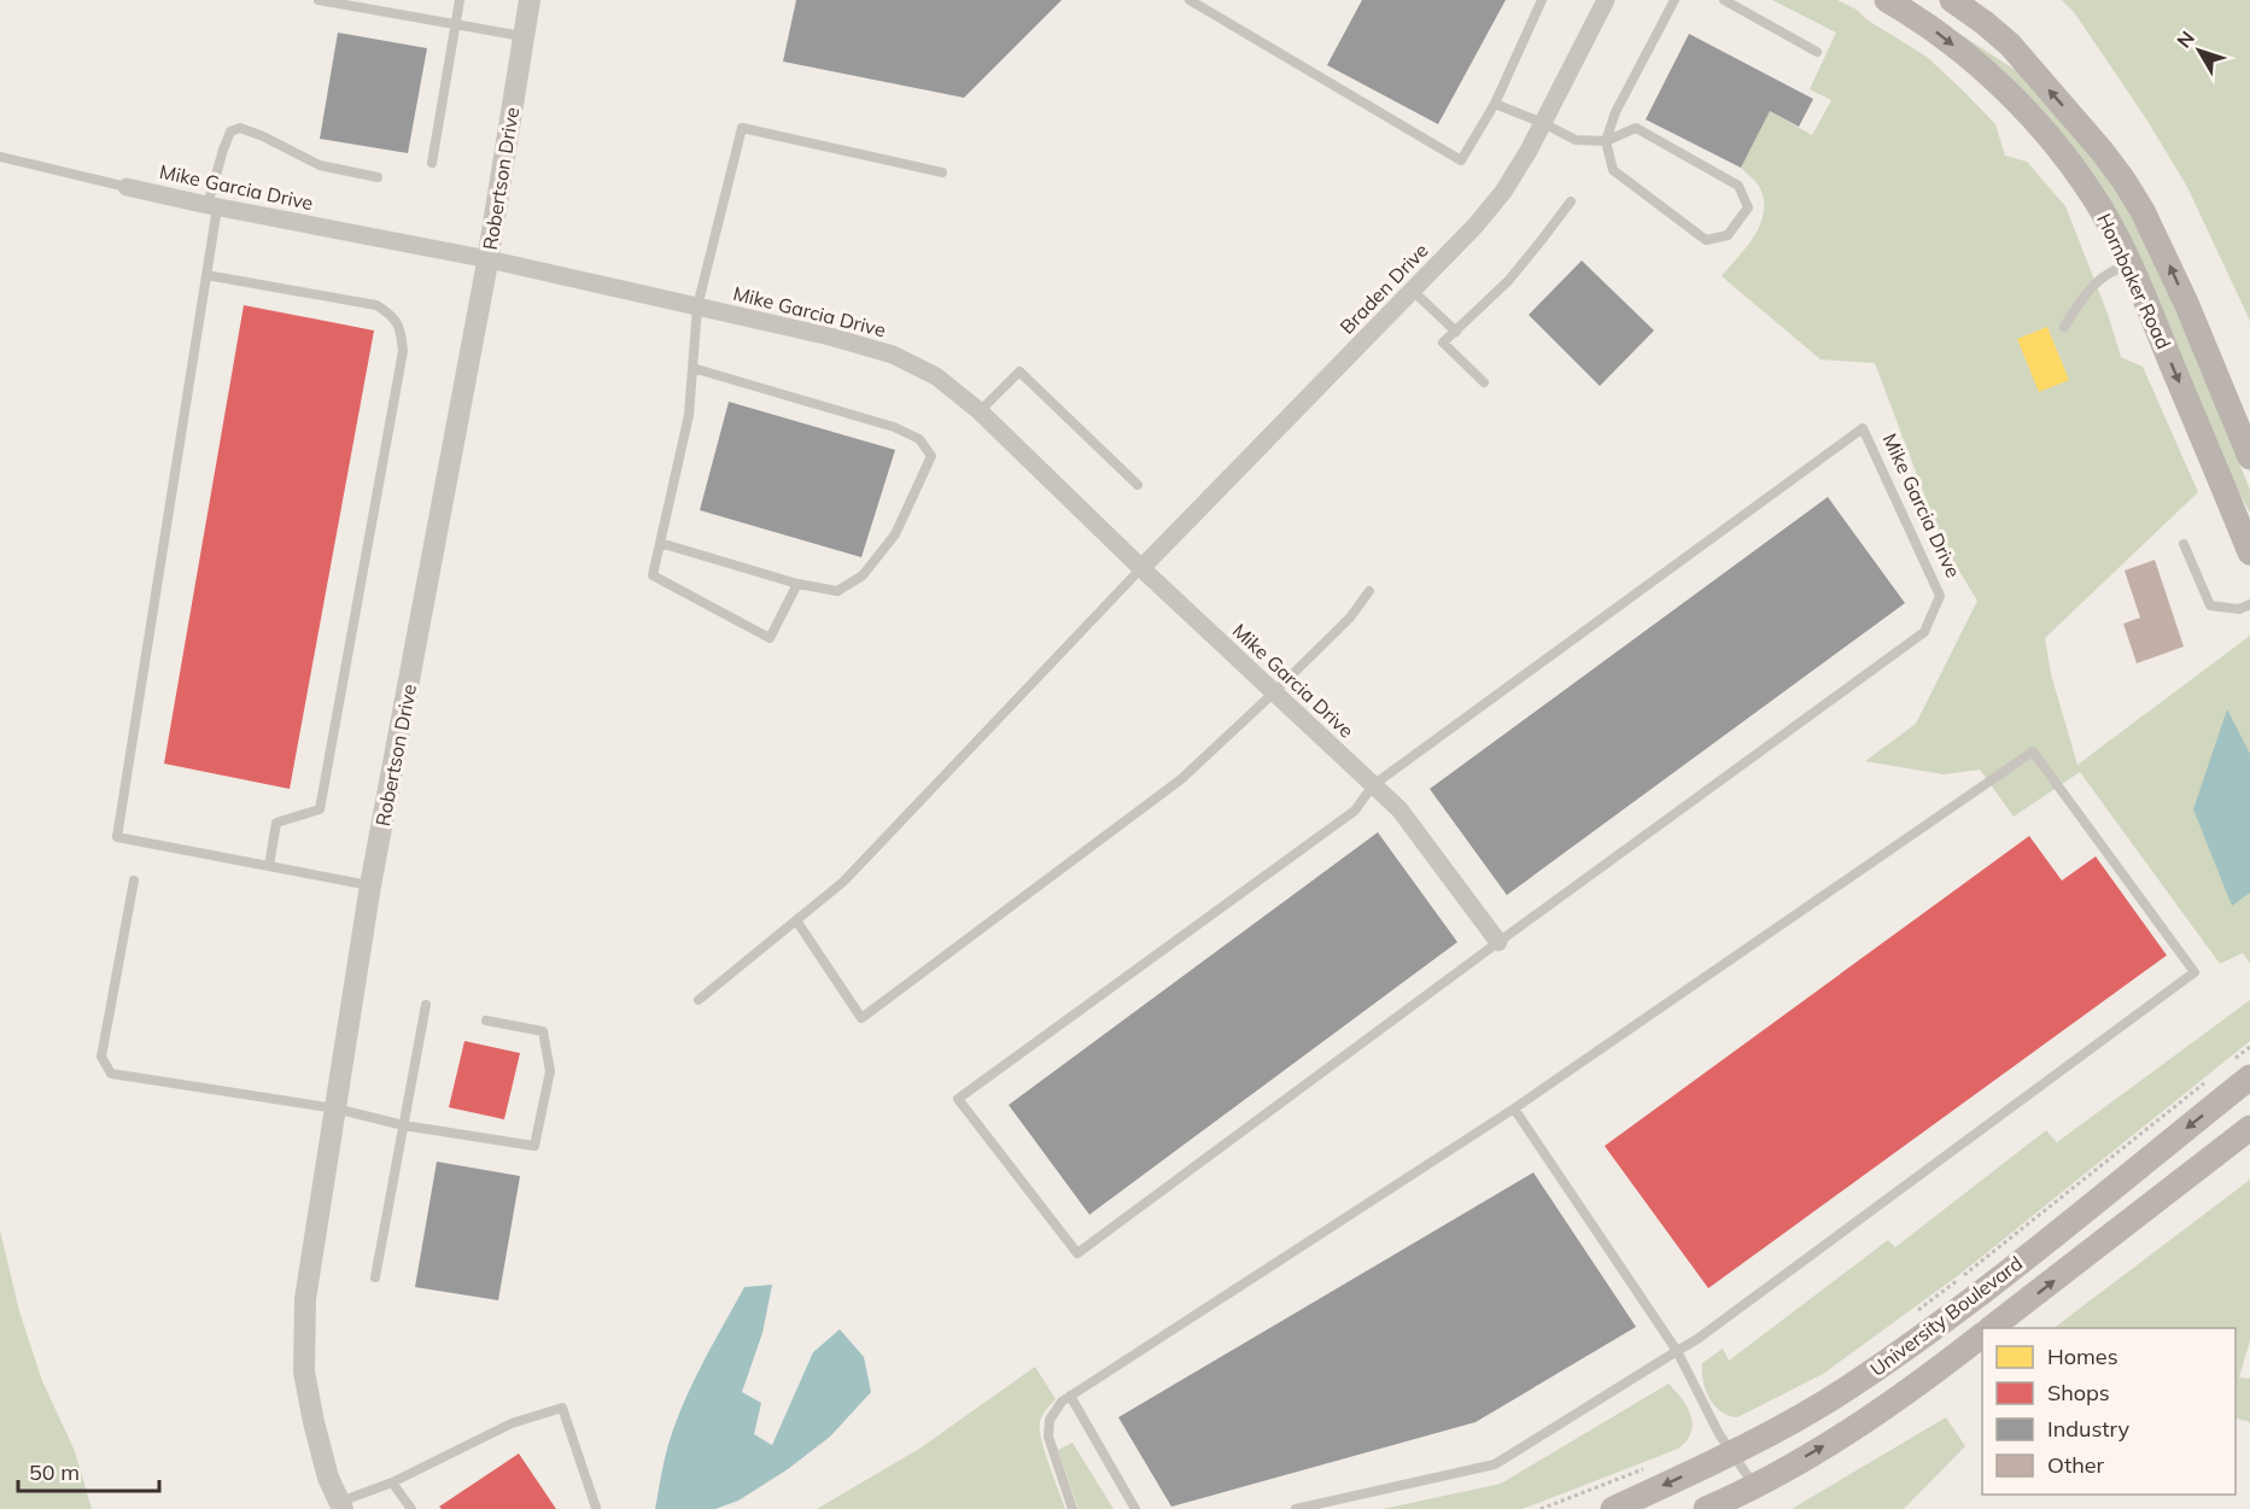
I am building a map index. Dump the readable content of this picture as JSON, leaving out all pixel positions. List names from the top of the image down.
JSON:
{
  "streets": {
    "main road": ["Hornbaker Road", "University Boulevard"],
    "street": ["Robertson Drive", "Mike Garcia Drive", "Braden Drive"]
  },
  "crossings": [
    ["Robertson Drive", "Mike Garcia Drive"],
    ["Mike Garcia Drive", "Braden Drive"]
  ],
  "legend": [
    "Homes",
    "Shops",
    "Industry",
    "Other"
  ],
  "scale_bar": "50 m",
  "north": "top left"
}
